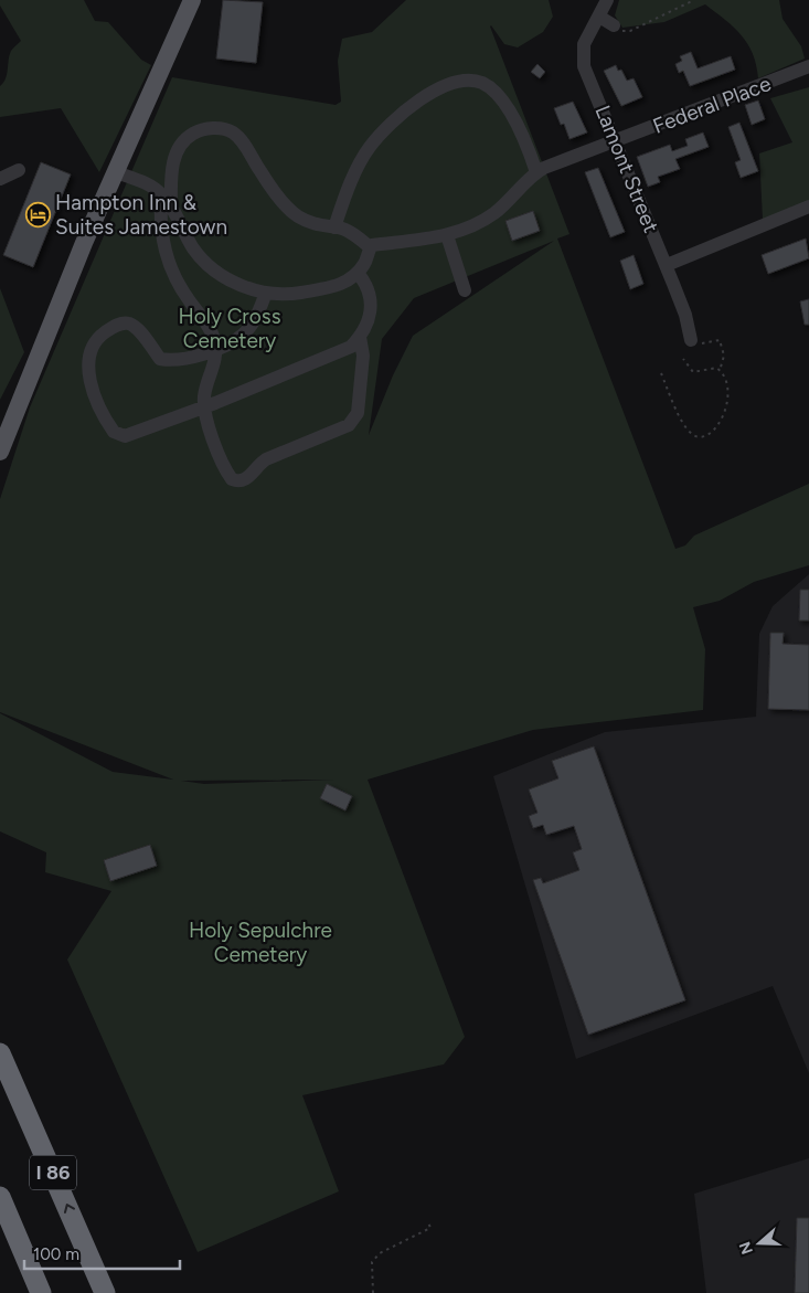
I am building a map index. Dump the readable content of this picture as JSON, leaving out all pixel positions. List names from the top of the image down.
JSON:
{
  "streets": {
    "highway": ["I 86"],
    "street": ["Federal Place", "Lamont Street"]
  },
  "crossings": [
    ["Federal Place", "Lamont Street"]
  ],
  "parks": ["Holy Cross Cemetery", "Holy Sepulchre Cemetery"],
  "places": {
    "hotel": ["Hampton Inn & Suites Jamestown"]
  },
  "scale_bar": "100 m",
  "north": "left"
}
